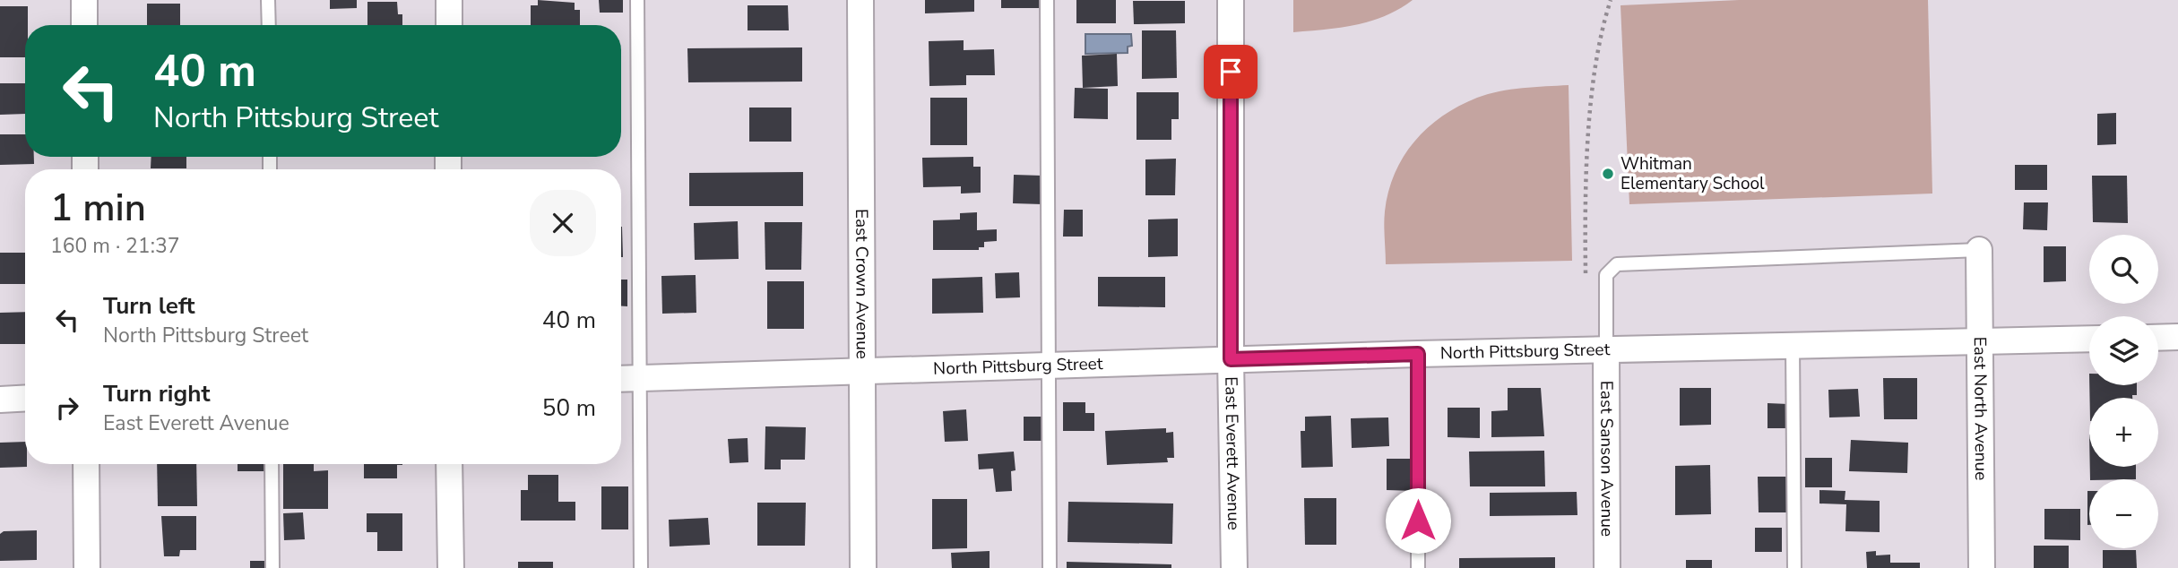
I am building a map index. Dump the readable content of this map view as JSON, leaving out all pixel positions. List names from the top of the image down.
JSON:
{
  "streets": {
    "street": [
      "East Crown Avenue",
      "North Pittsburg Street",
      "East North Avenue",
      "East Everett Avenue",
      "East Sanson Avenue"
    ]
  },
  "crossings": [
    ["East Crown Avenue", "North Pittsburg Street"],
    ["North Pittsburg Street", "East North Avenue"],
    ["North Pittsburg Street", "East Everett Avenue"],
    ["North Pittsburg Street", "East Sanson Avenue"]
  ],
  "places": ["Whitman Elementary School"],
  "page": {
    "turn": ["40 m", "North Pittsburg Street"],
    "heading": ["1 min", "160 m · 21:37"],
    "map_buttons": ["+", "−"],
    "list": [
      {
        "name": "Turn left",
        "note": "North Pittsburg Street",
        "value": "40 m"
      },
      {
        "name": "Turn right",
        "note": "East Everett Avenue",
        "value": "50 m"
      }
    ]
  }
}
